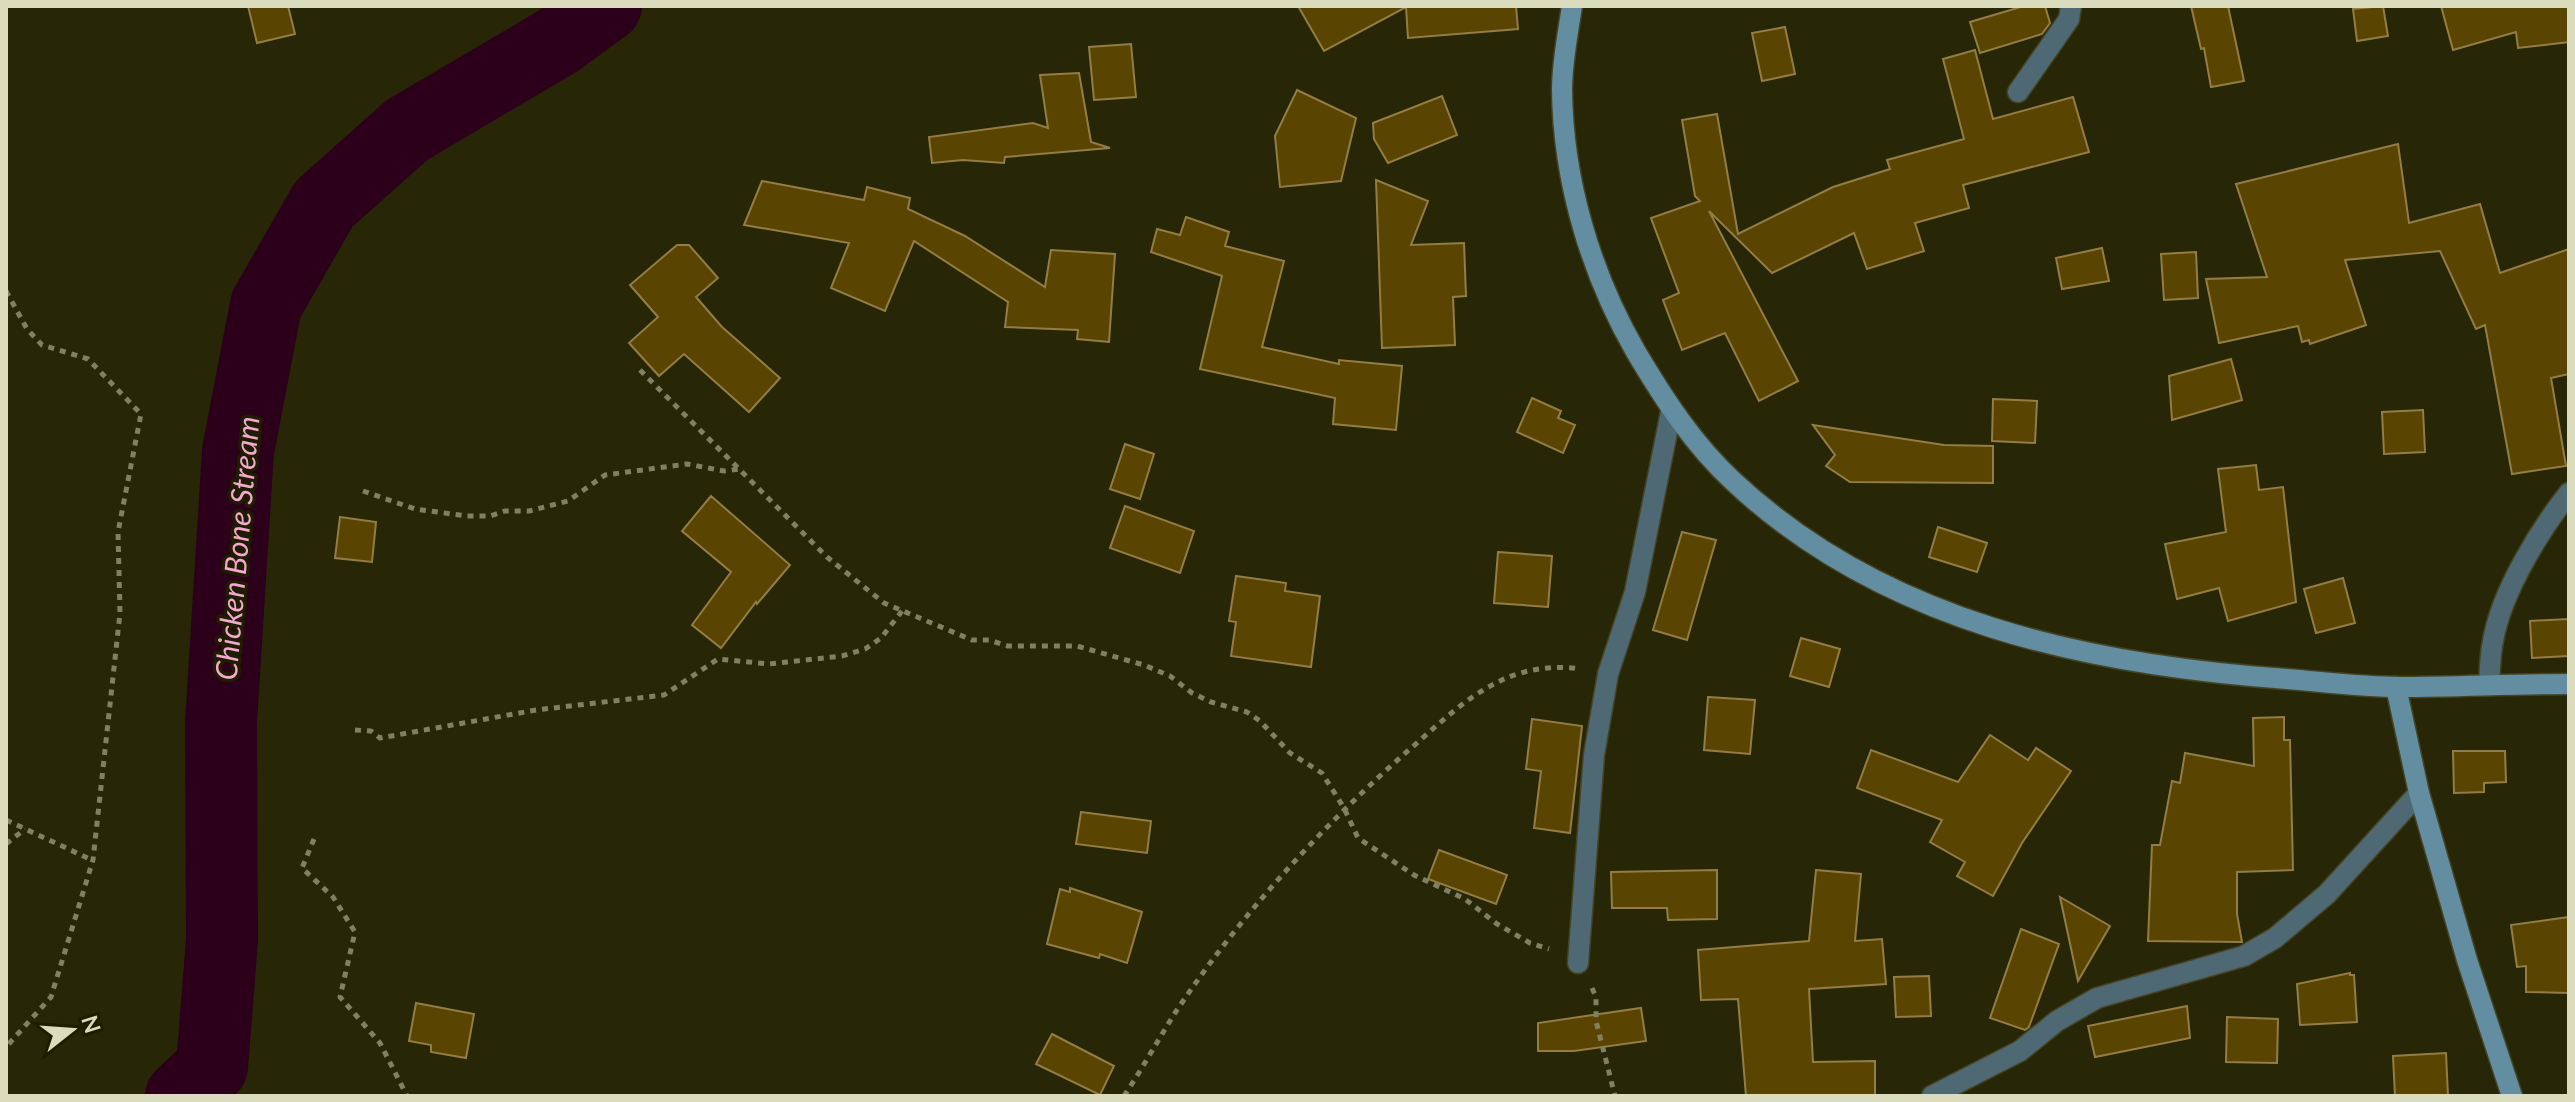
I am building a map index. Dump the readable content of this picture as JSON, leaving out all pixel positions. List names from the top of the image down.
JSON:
{
  "water": ["Chicken Bone Stream"],
  "north": "right"
}
